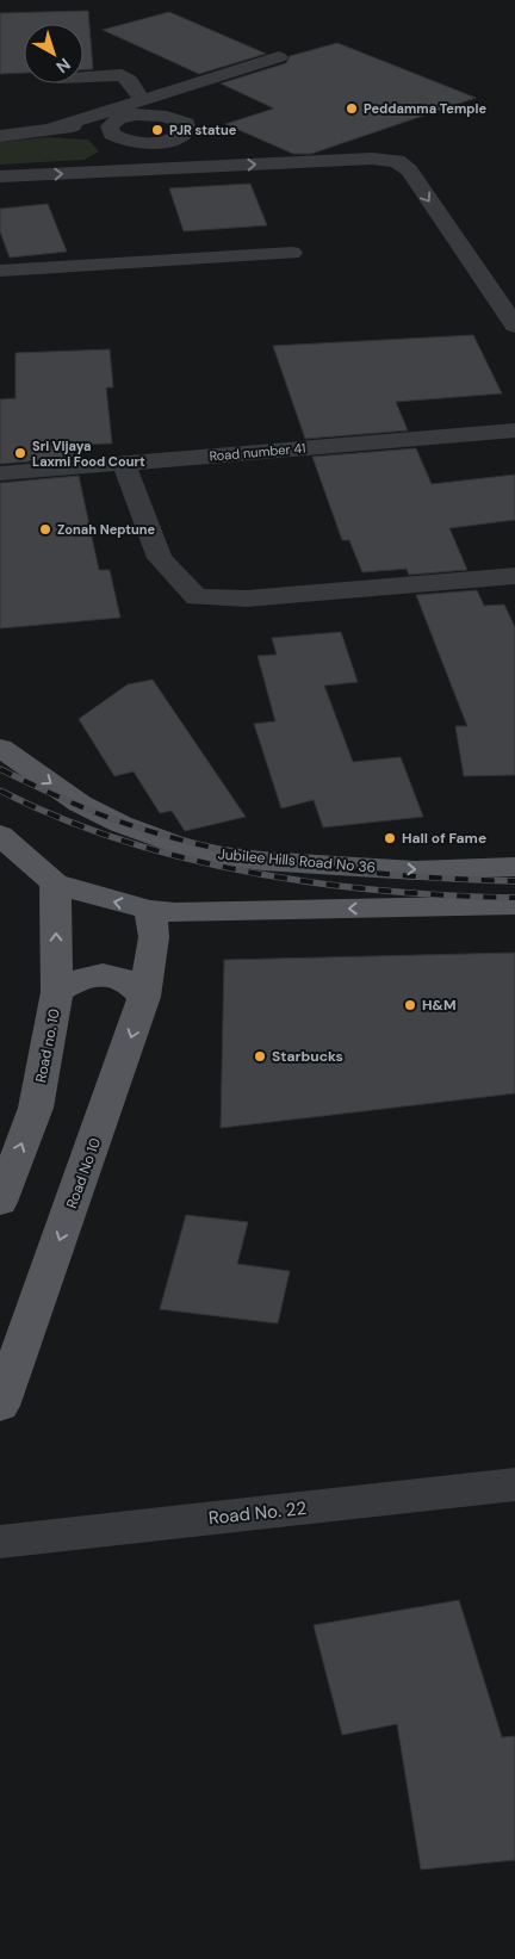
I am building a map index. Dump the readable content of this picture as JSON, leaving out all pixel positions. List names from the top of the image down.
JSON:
{
  "streets": {
    "main road": ["Jubilee Hills Road No 36", "Road no. 10", "Road No 10"],
    "street": ["Road number 41", "Road No. 22"]
  },
  "one_way": ["Road no. 10", "Road No 10"],
  "places": [
    "Peddamma Temple",
    "PJR statue",
    "Sri Vijaya Laxmi Food Court",
    "Zonah Neptune",
    "Hall of Fame",
    "H&M",
    "Starbucks"
  ],
  "north": "bottom right"
}
